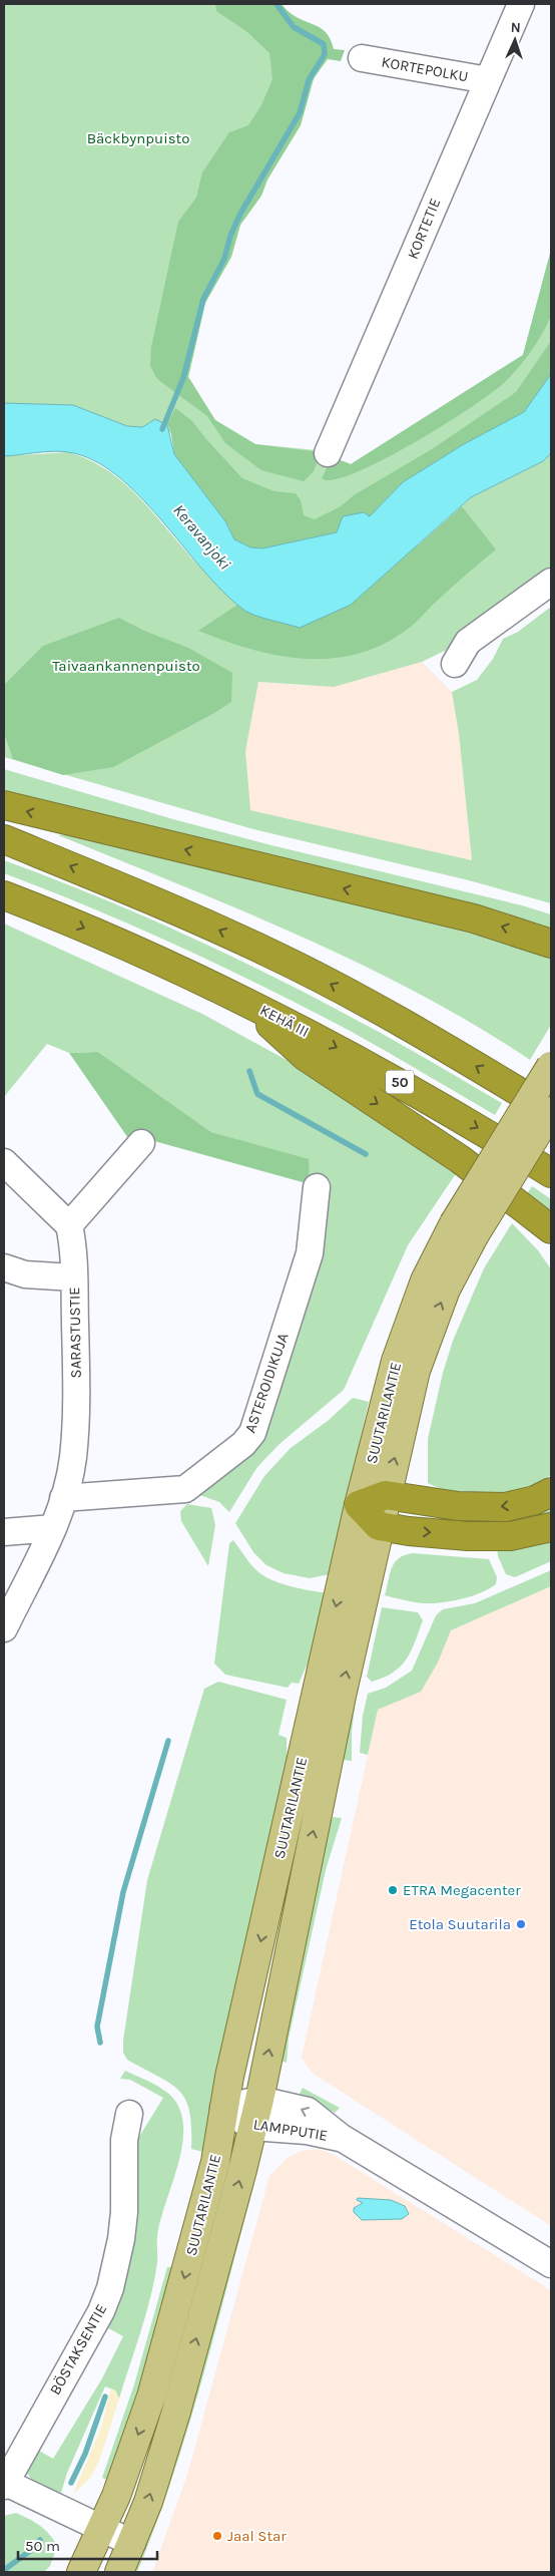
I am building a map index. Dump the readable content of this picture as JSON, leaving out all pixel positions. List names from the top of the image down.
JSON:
{
  "streets": {
    "highway": ["KEHÄ III", "50"],
    "main road": ["SUUTARILANTIE"],
    "street": [
      "KORTEPOLKU",
      "KORTETIE",
      "SARASTUSTIE",
      "ASTEROIDIKUJA",
      "LAMPPUTIE",
      "BÖSTAKSENTIE"
    ]
  },
  "crossings": [
    ["KORTEPOLKU", "KORTETIE"],
    ["SARASTUSTIE", "ASTEROIDIKUJA"],
    ["SUUTARILANTIE", "LAMPPUTIE"]
  ],
  "water": ["Keravanjoki"],
  "parks": ["Bäckbynpuisto", "Taivaankannenpuisto"],
  "places": ["ETRA Megacenter", "Etola Suutarila", "Jaal Star"],
  "scale_bar": "50 m",
  "north": "top"
}
